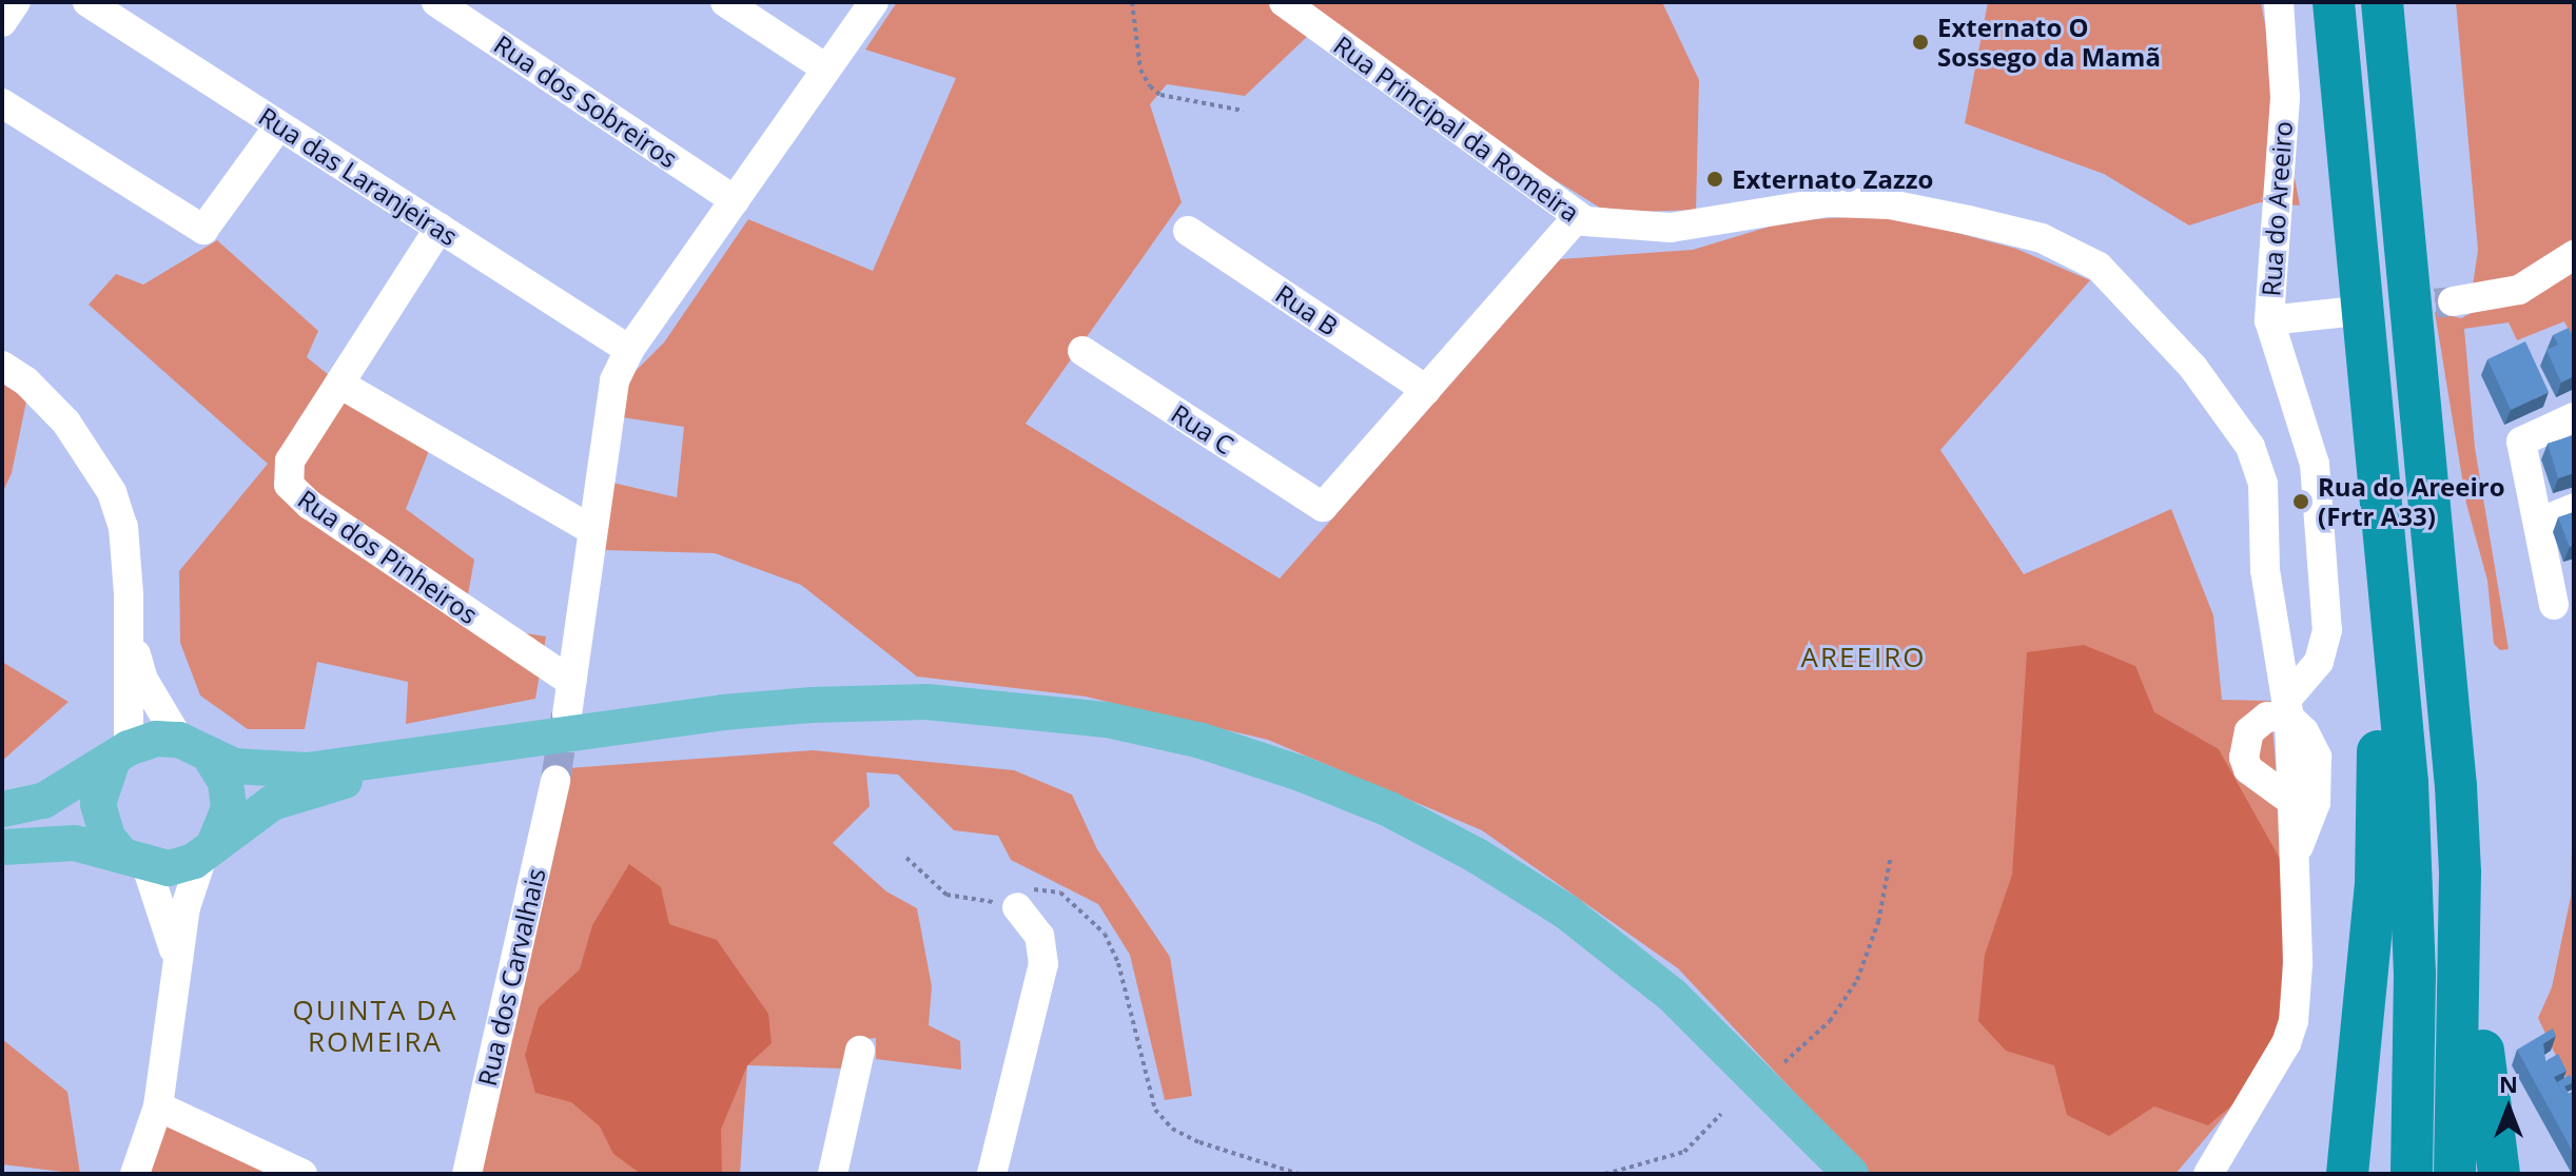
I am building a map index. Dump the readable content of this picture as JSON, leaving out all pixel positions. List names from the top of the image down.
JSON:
{
  "streets": {
    "street": [
      "Rua dos Sobreiros",
      "Rua Principal da Romeira",
      "Rua das Laranjeiras",
      "Rua do Areeiro",
      "Rua B",
      "Rua C",
      "Rua dos Pinheiros",
      "Rua dos Carvalhais"
    ]
  },
  "crossings": [
    ["Rua Principal da Romeira", "Rua do Areeiro"],
    ["Rua das Laranjeiras", "Rua dos Pinheiros"],
    ["Rua B", "Rua C"]
  ],
  "districts": ["AREEIRO", "QUINTA DA ROMEIRA"],
  "places": ["Externato O Sossego da Mamã", "Externato Zazzo", "Rua do Areeiro (Frtr A33)"],
  "north": "top"
}
